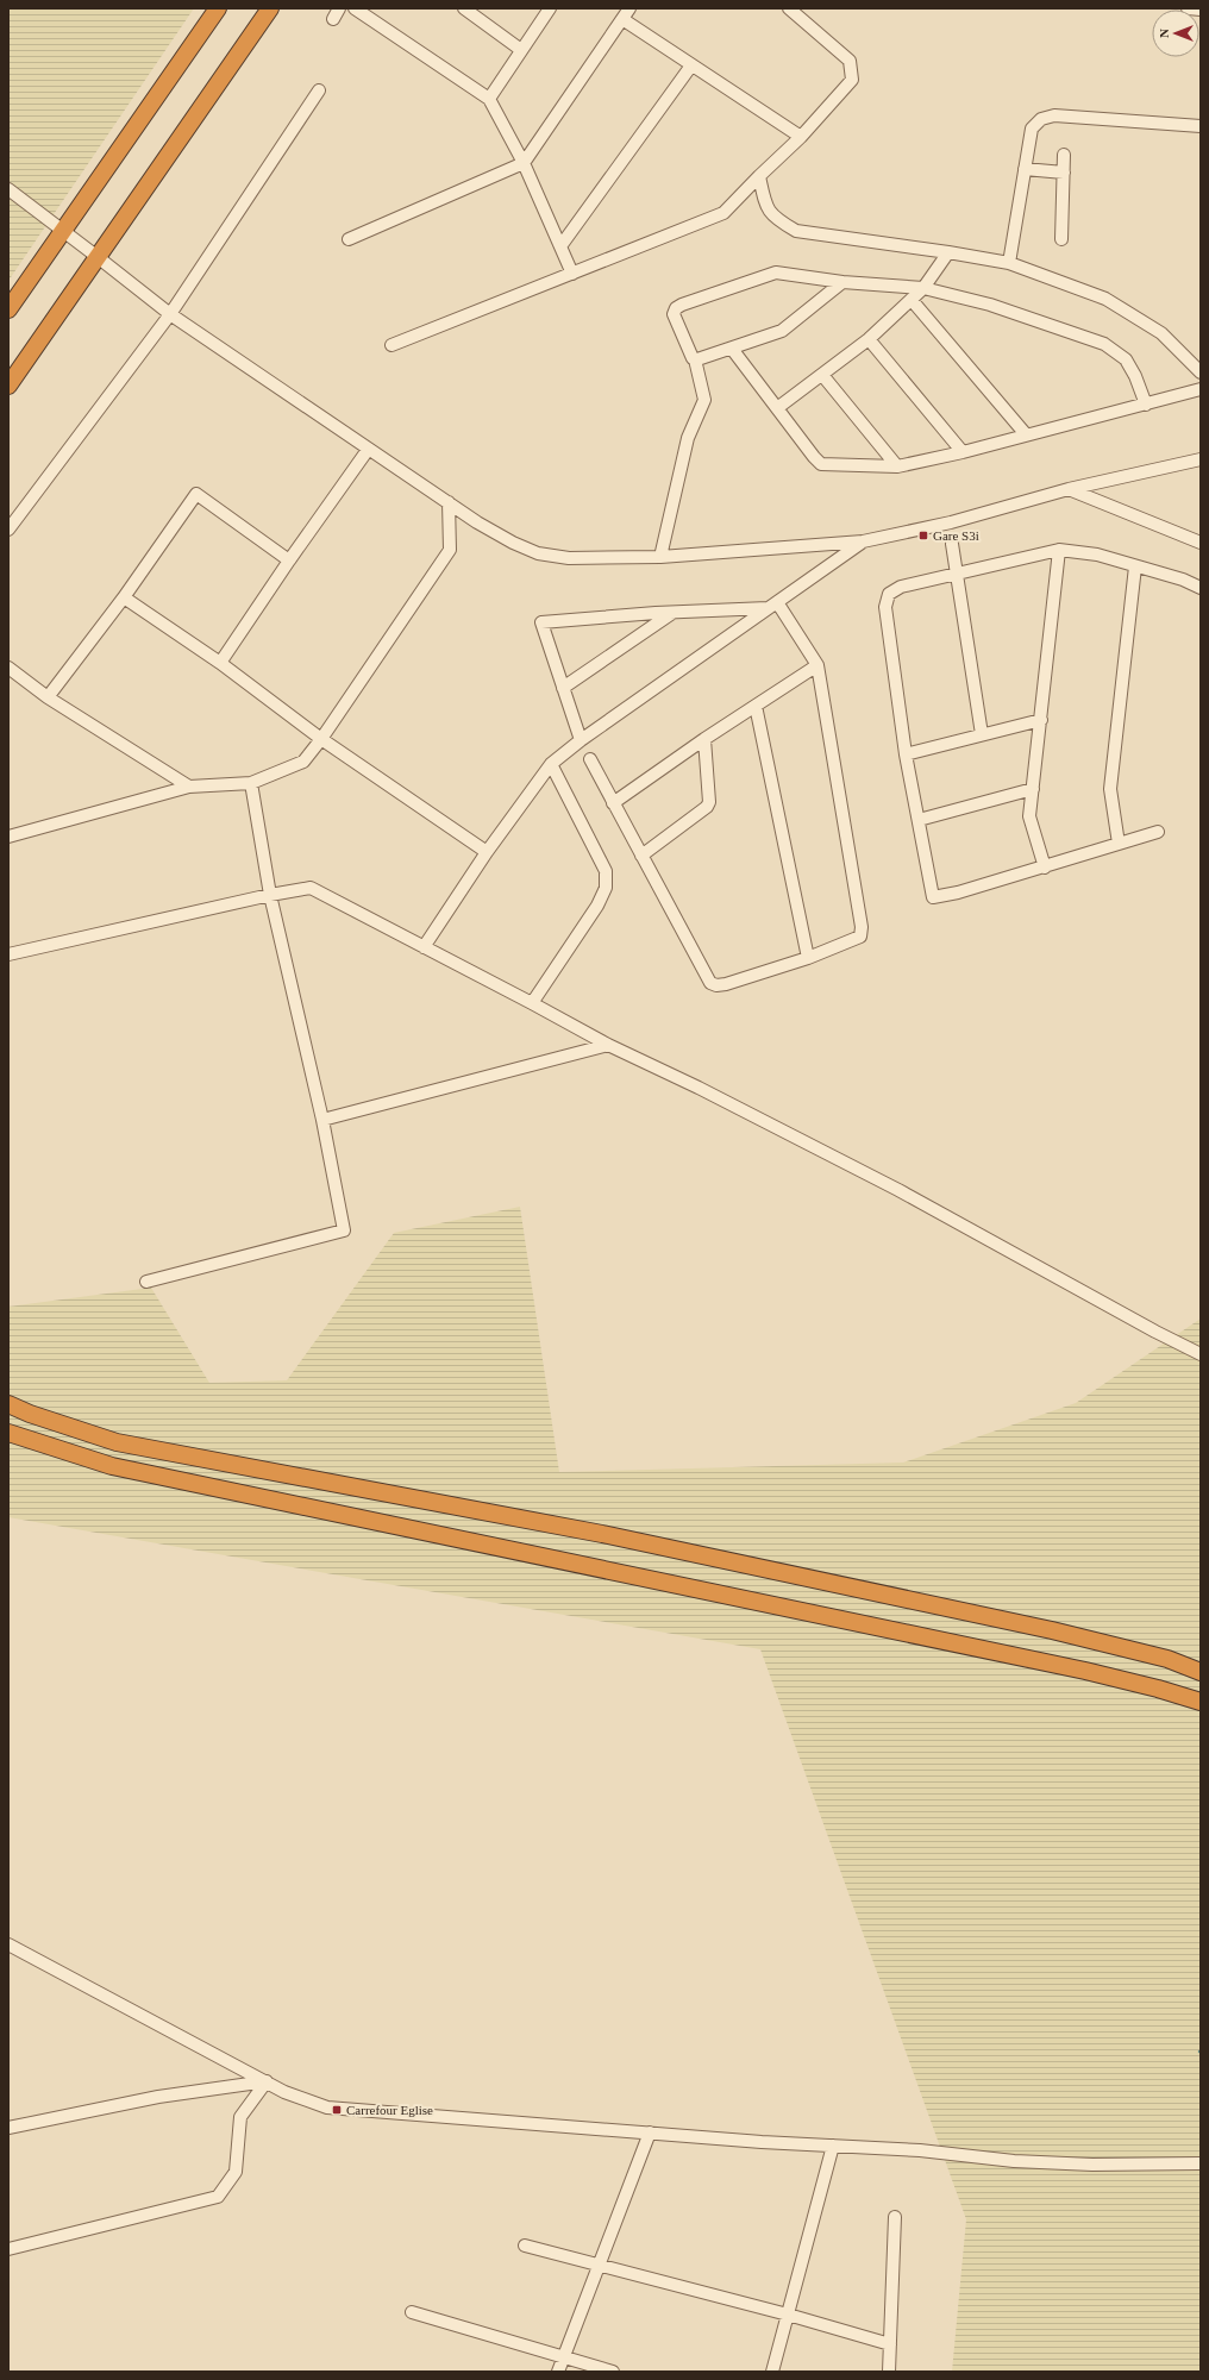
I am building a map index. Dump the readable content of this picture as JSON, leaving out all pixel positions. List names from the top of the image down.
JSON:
{
  "places": {
    "transit": ["Gare S3i", "Carrefour Eglise"]
  },
  "north": "left"
}
